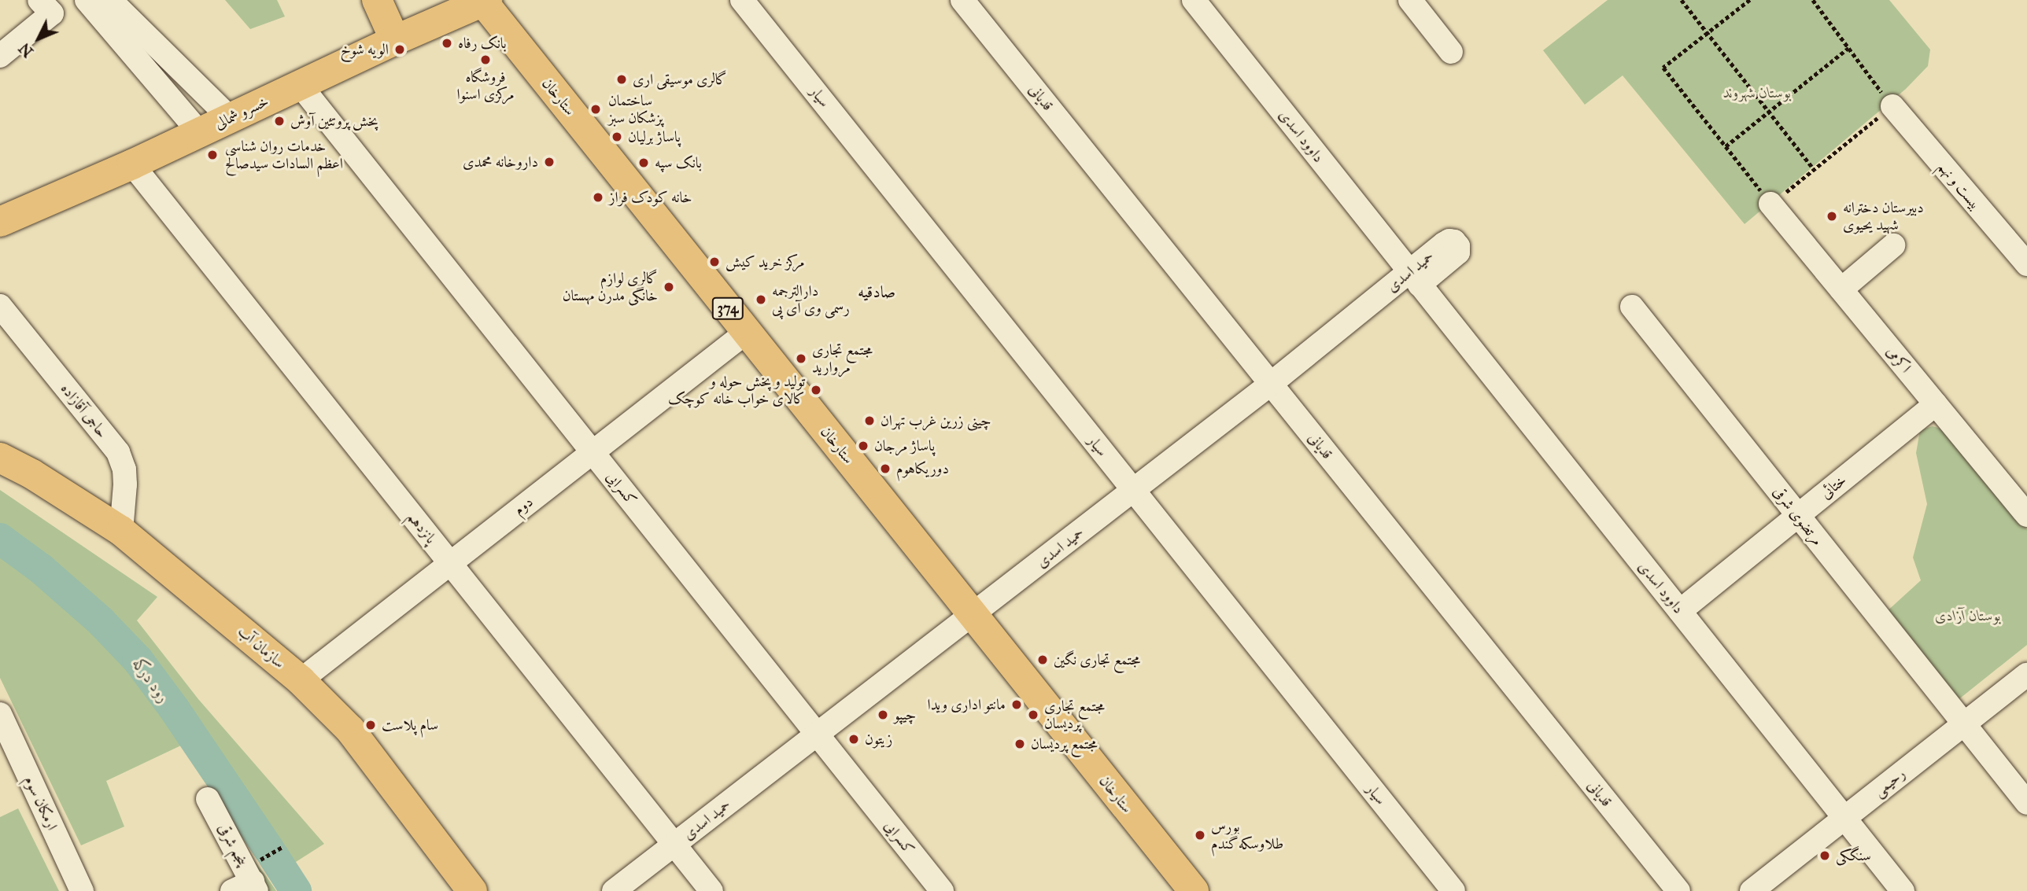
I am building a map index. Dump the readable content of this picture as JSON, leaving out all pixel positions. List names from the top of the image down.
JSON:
{
  "streets": {
    "main road": [
      "ستارخان",
      "خسرو شمالی",
      "374",
      "سازمان آب"
    ],
    "street": [
      "سیار",
      "قدیانی",
      "داوود اسدی",
      "بیست و نهم",
      "حمید اسدی",
      "اکرمی",
      "حاجی آقازاده",
      "ختائی",
      "کسرایی",
      "دوم",
      "مرتضوی شرقی",
      "پانزدهم",
      "رحیمی",
      "ارمکان سوم",
      "پنجم شرقی"
    ]
  },
  "crossings": [
    ["ستارخان", "خسرو شمالی"],
    ["ستارخان", "حمید اسدی"],
    ["ستارخان", "دوم"],
    ["سیار", "حمید اسدی"],
    ["قدیانی", "حمید اسدی"],
    ["خسرو شمالی", "کسرایی"],
    ["خسرو شمالی", "پانزدهم"],
    ["داوود اسدی", "حمید اسدی"],
    ["داوود اسدی", "ختائی"],
    ["داوود اسدی", "رحیمی"],
    ["حمید اسدی", "کسرایی"],
    ["حمید اسدی", "پانزدهم"],
    ["اکرمی", "ختائی"],
    ["حاجی آقازاده", "سازمان آب"],
    ["ختائی", "مرتضوی شرقی"],
    ["کسرایی", "دوم"],
    ["دوم", "پانزدهم"],
    ["دوم", "سازمان آب"],
    ["مرتضوی شرقی", "رحیمی"]
  ],
  "districts": ["صادقیه"],
  "water": ["رود درکه"],
  "parks": ["بوستان شهروند", "بوستان آزادی"],
  "places": [
    "بانک رفاه",
    "الویه شوخ",
    "فروشگاه مرکزی اسنوا",
    "گالری موسیقی اری",
    "ساختمان پزشکان سبز",
    "پخش پروتئین آوش",
    "پاساژ برلیان",
    "خدمات روان شناسی اعظم السادات سیدصالح",
    "داروخانه محمدی",
    "بانک سپه",
    "خانه کودک فراز",
    "دبیرستان دخترانه شهید یحیوی",
    "مرکز خرید کیش",
    "گالری لوازم خانگی مدرن مهستان",
    "دارالترجمه رسمی وی آی پی",
    "مجتمع تجاری مروارید",
    "تولید و پخش حوله و کالای خواب خانه کوچک",
    "چینی زرین غرب تهران",
    "پاساژ مرجان",
    "دوریکاهوم",
    "مجتمع تجاری نگین",
    "مانتو اداری ویدا",
    "چیپو",
    "مجتمع تجاری پردیسان",
    "سام پلاست",
    "زیتون",
    "مجتمع پردیسان",
    "بورس طلا‌و‌سکه‌گندم",
    "سنگکی"
  ],
  "north": "bottom left"
}
